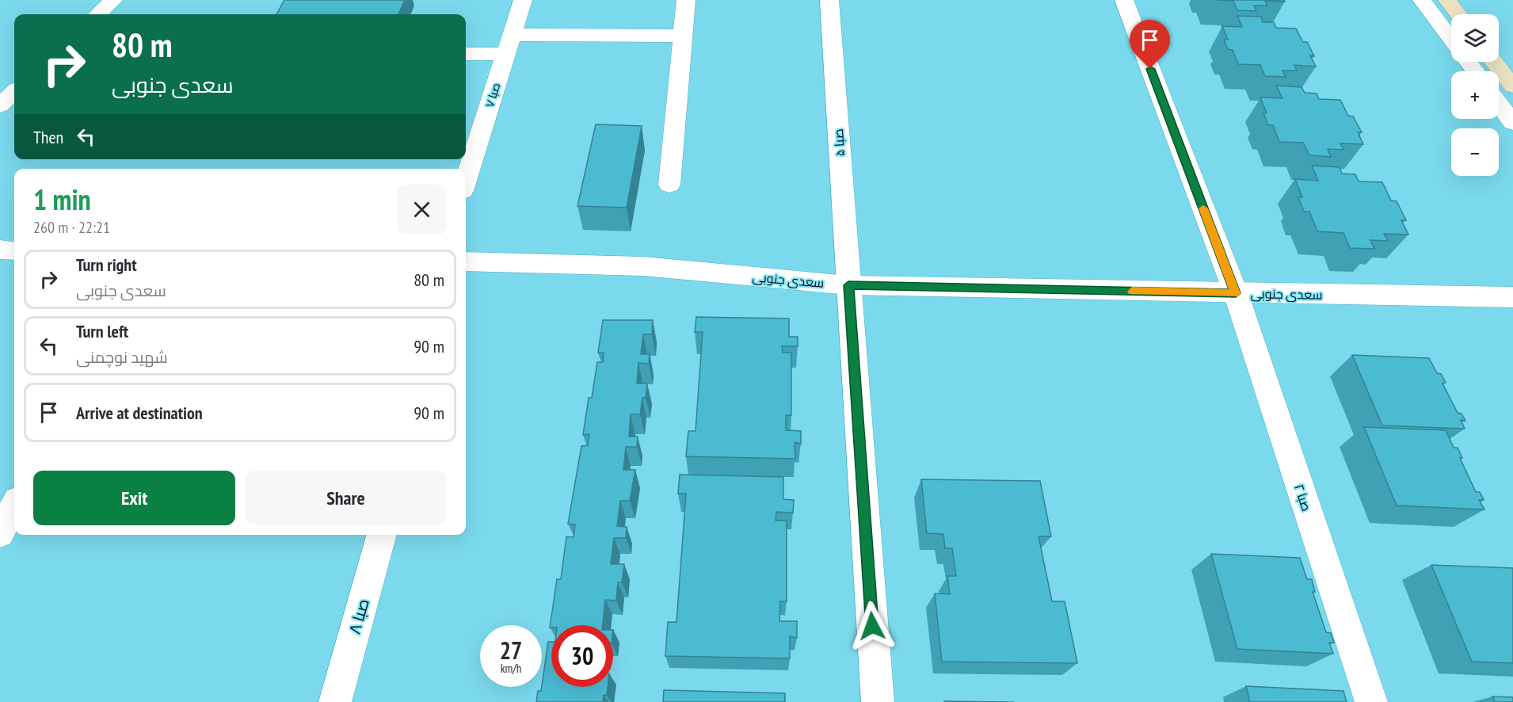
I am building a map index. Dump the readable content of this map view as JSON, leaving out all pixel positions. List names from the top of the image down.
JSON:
{
  "streets": {
    "street": [
      "صبا ۷",
      "صبا ۵",
      "سعدی جنوبی",
      "صبا ۲",
      "صبا ۸"
    ]
  },
  "crossings": [
    ["صبا ۵", "سعدی جنوبی"],
    ["سعدی جنوبی", "صبا ۲"]
  ],
  "page": {
    "map_buttons": ["+", "−"],
    "turn": ["80 m", "سعدی جنوبی"],
    "then": "Then",
    "heading": ["1 min", "260 m · 22:21"],
    "list": [
      {
        "name": "Turn right",
        "note": "سعدی جنوبی",
        "value": "80 m"
      },
      {
        "name": "Turn left",
        "note": "شهید نوچمنی",
        "value": "90 m"
      },
      {
        "name": "Arrive at destination",
        "value": "90 m"
      }
    ],
    "buttons": ["Exit", "Share"],
    "speed": "27 km/h",
    "limit": "30"
  }
}
